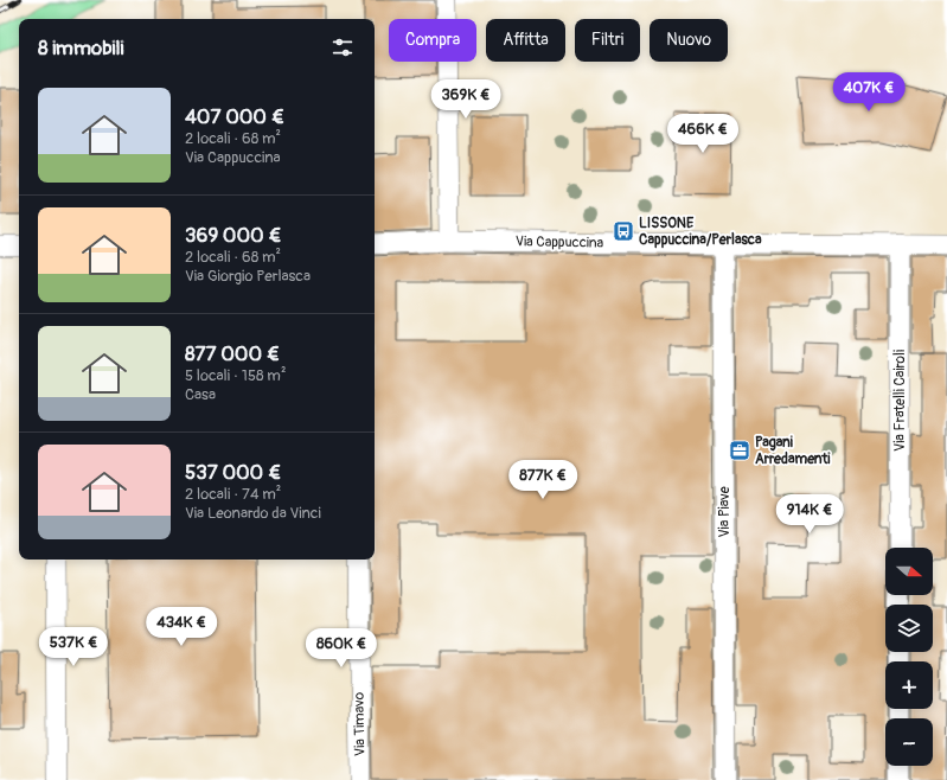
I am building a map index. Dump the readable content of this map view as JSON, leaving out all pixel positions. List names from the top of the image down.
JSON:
{
  "streets": {
    "street": [
      "Via Cappuccina",
      "Via Fratelli Cairoli",
      "Via Piave",
      "Via Timavo"
    ]
  },
  "crossings": [
    ["Via Cappuccina", "Via Fratelli Cairoli"],
    ["Via Cappuccina", "Via Piave"]
  ],
  "places": {
    "bus stop": ["LISSONE Cappuccina/Perlasca"],
    "office": ["Pagani Arredamenti"]
  },
  "north": "right",
  "page": {
    "chip": [
      "Compra",
      "Affitta",
      "Filtri",
      "Nuovo"
    ],
    "heading": "8 immobili",
    "price": [
      "407K €",
      "369K €",
      "466K €",
      "877K €",
      "914K €",
      "434K €",
      "537K €",
      "860K €"
    ],
    "list": [
      {
        "name": "407 000 €",
        "note": "2 locali · 68 m² · Via Cappuccina"
      },
      {
        "name": "369 000 €",
        "note": "2 locali · 68 m² · Via Giorgio Perlasca"
      },
      {
        "name": "877 000 €",
        "note": "5 locali · 158 m² · Casa"
      },
      {
        "name": "537 000 €",
        "note": "2 locali · 74 m² · Via Leonardo da Vinci"
      }
    ],
    "map_buttons": ["+", "−"]
  }
}
